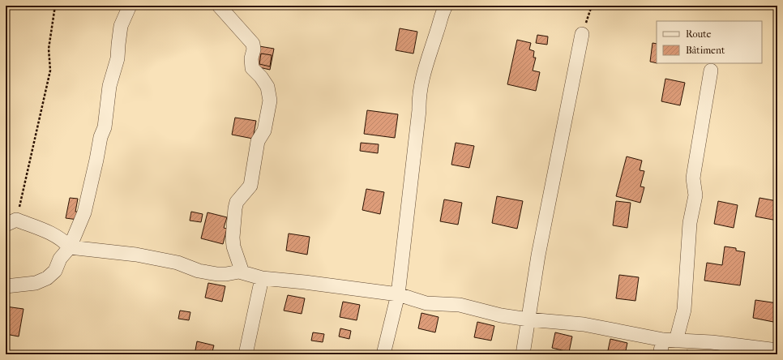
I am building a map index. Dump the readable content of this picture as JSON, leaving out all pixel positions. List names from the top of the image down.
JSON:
{
  "legend": ["Route", "Bâtiment"]
}
